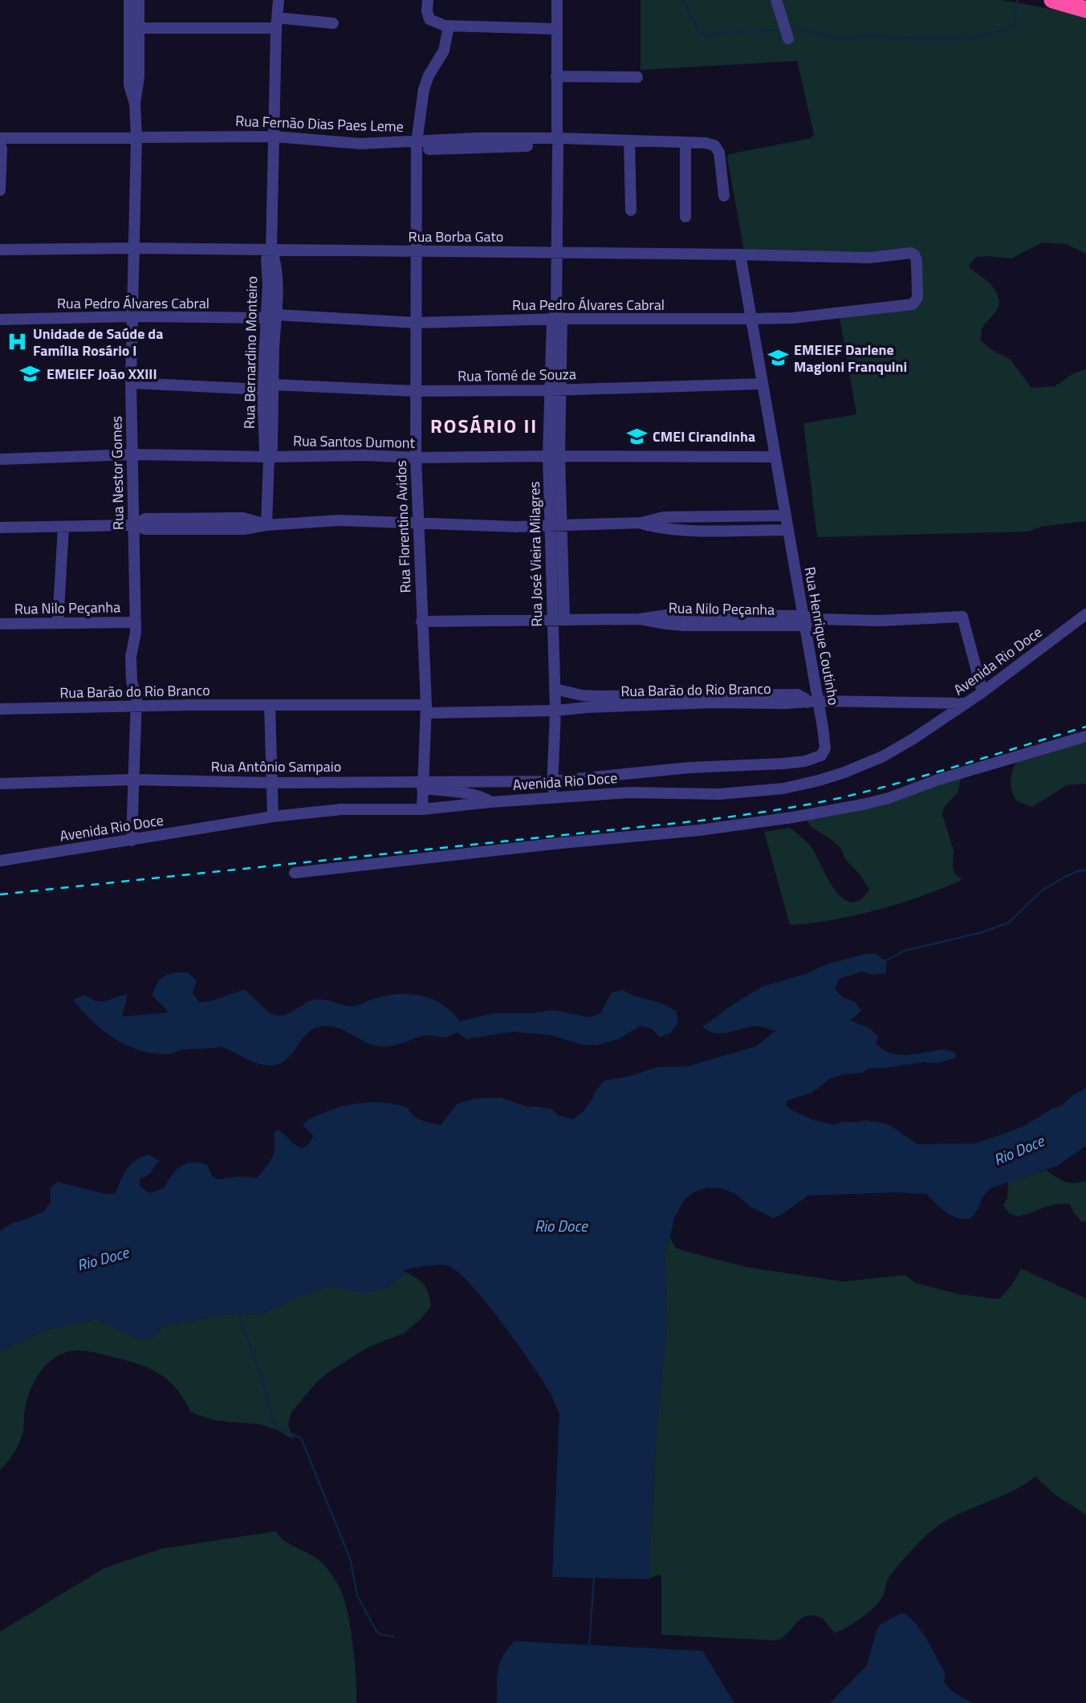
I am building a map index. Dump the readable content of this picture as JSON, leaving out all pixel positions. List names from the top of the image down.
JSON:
{
  "streets": {
    "street": [
      "Rua Fernão Dias Paes Leme",
      "Rua Borba Gato",
      "Rua Pedro Álvares Cabral",
      "Rua Bernardino Monteiro",
      "Rua Tomé de Souza",
      "Rua Santos Dumont",
      "Rua Nestor Gomes",
      "Rua Florentino Avidos",
      "Rua José Vieira Milagres",
      "Rua Nilo Peçanha",
      "Rua Henrique Coutinho",
      "Avenida Rio Doce",
      "Rua Barão do Rio Branco",
      "Rua Antônio Sampaio"
    ]
  },
  "crossings": [
    ["Rua Fernão Dias Paes Leme", "Rua Bernardino Monteiro"],
    ["Rua Fernão Dias Paes Leme", "Rua Nestor Gomes"],
    ["Rua Fernão Dias Paes Leme", "Rua Florentino Avidos"],
    ["Rua Borba Gato", "Rua Pedro Álvares Cabral"],
    ["Rua Borba Gato", "Rua Bernardino Monteiro"],
    ["Rua Borba Gato", "Rua Nestor Gomes"],
    ["Rua Borba Gato", "Rua Florentino Avidos"],
    ["Rua Borba Gato", "Rua Henrique Coutinho"],
    ["Rua Pedro Álvares Cabral", "Rua Bernardino Monteiro"],
    ["Rua Pedro Álvares Cabral", "Rua Nestor Gomes"],
    ["Rua Pedro Álvares Cabral", "Rua Florentino Avidos"],
    ["Rua Pedro Álvares Cabral", "Rua José Vieira Milagres"],
    ["Rua Pedro Álvares Cabral", "Rua Henrique Coutinho"],
    ["Rua Bernardino Monteiro", "Rua Tomé de Souza"],
    ["Rua Bernardino Monteiro", "Rua Santos Dumont"],
    ["Rua Tomé de Souza", "Rua Nestor Gomes"],
    ["Rua Tomé de Souza", "Rua Florentino Avidos"],
    ["Rua Tomé de Souza", "Rua José Vieira Milagres"],
    ["Rua Tomé de Souza", "Rua Henrique Coutinho"],
    ["Rua Santos Dumont", "Rua Nestor Gomes"],
    ["Rua Santos Dumont", "Rua Florentino Avidos"],
    ["Rua Santos Dumont", "Rua José Vieira Milagres"],
    ["Rua Santos Dumont", "Rua Henrique Coutinho"],
    ["Rua Nestor Gomes", "Rua Nilo Peçanha"],
    ["Rua Nestor Gomes", "Avenida Rio Doce"],
    ["Rua Nestor Gomes", "Rua Barão do Rio Branco"],
    ["Rua Nestor Gomes", "Rua Antônio Sampaio"],
    ["Rua Florentino Avidos", "Rua Nilo Peçanha"],
    ["Rua Florentino Avidos", "Avenida Rio Doce"],
    ["Rua Florentino Avidos", "Rua Barão do Rio Branco"],
    ["Rua Florentino Avidos", "Rua Antônio Sampaio"],
    ["Rua José Vieira Milagres", "Rua Nilo Peçanha"],
    ["Rua José Vieira Milagres", "Rua Henrique Coutinho"],
    ["Rua José Vieira Milagres", "Avenida Rio Doce"],
    ["Rua José Vieira Milagres", "Rua Barão do Rio Branco"],
    ["Rua José Vieira Milagres", "Rua Antônio Sampaio"],
    ["Rua Nilo Peçanha", "Rua Henrique Coutinho"],
    ["Rua Nilo Peçanha", "Avenida Rio Doce"],
    ["Rua Henrique Coutinho", "Rua Barão do Rio Branco"],
    ["Rua Henrique Coutinho", "Rua Antônio Sampaio"],
    ["Avenida Rio Doce", "Rua Barão do Rio Branco"]
  ],
  "districts": ["ROSÁRIO II"],
  "water": ["Rio Doce"],
  "places": {
    "hospital": ["Unidade de Saúde da Família Rosário I"],
    "school or university": ["EMEIEF Darlene Magioni Franquini", "EMEIEF João XXIII", "CMEI Cirandinha"]
  }
}
